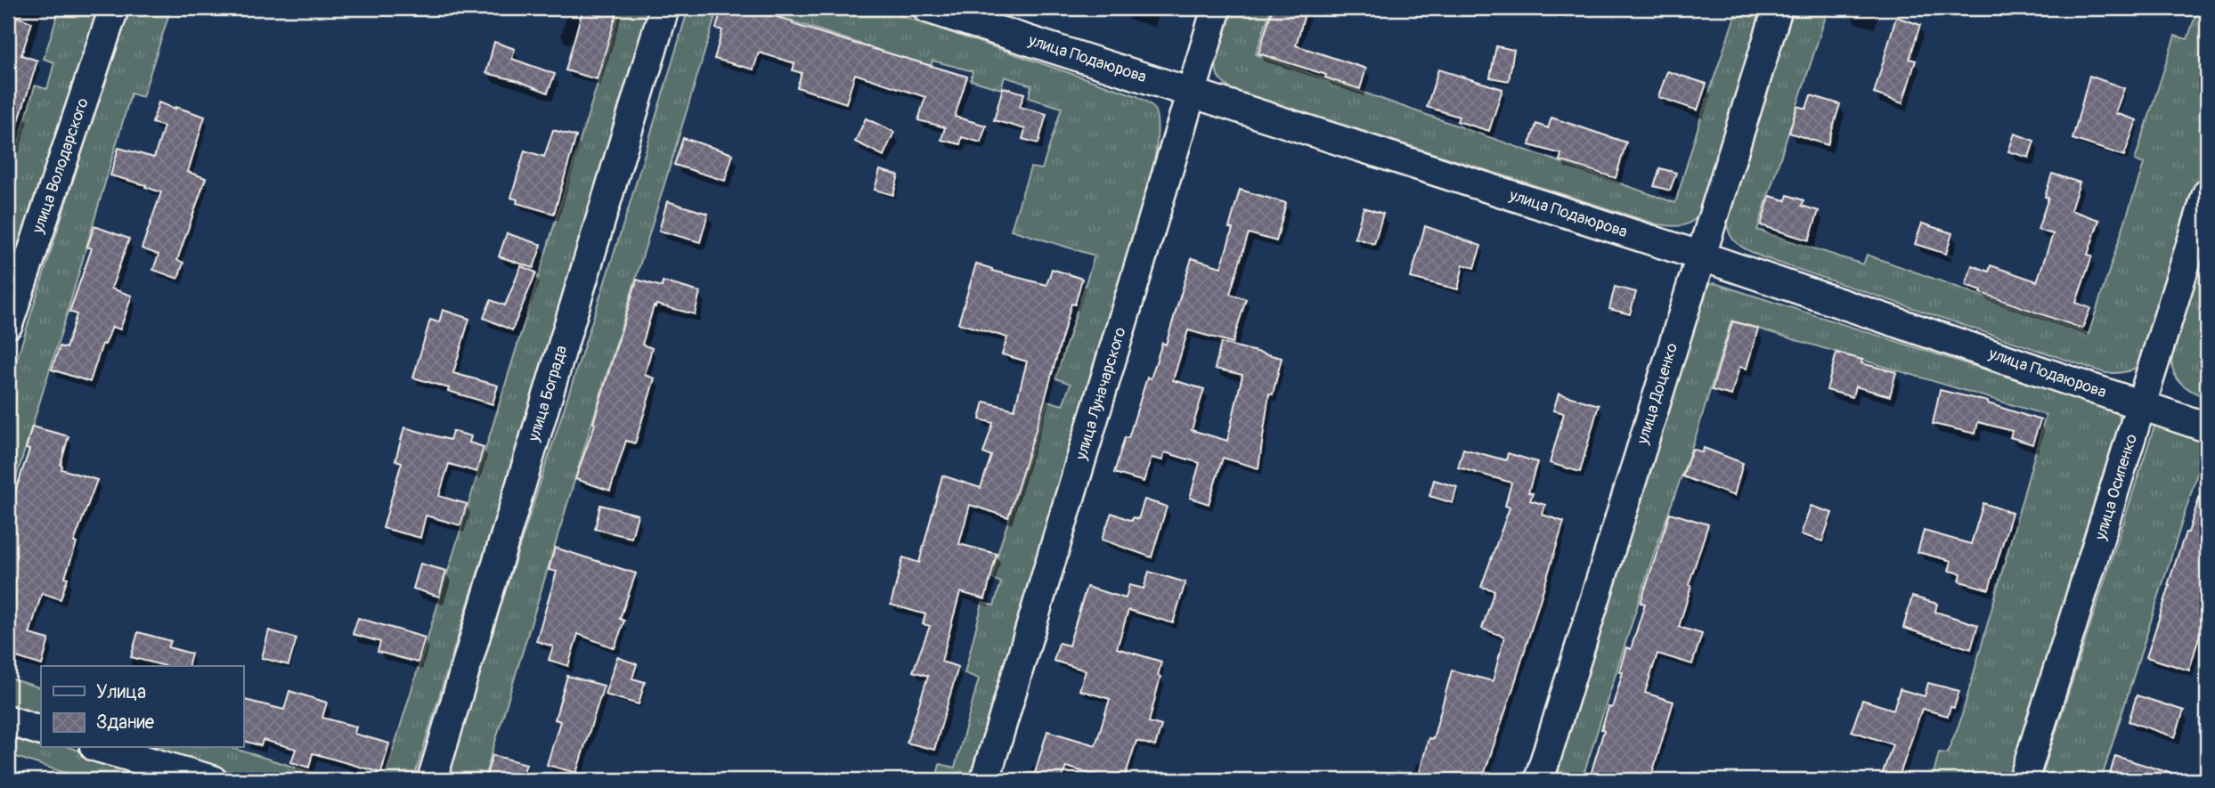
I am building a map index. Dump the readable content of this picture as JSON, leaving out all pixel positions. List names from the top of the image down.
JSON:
{
  "streets": {
    "street": [
      "улица Подаюрова",
      "улица Володарского",
      "улица Бограда",
      "улица Луначарского",
      "улица Доценко",
      "улица Осипенко"
    ]
  },
  "crossings": [
    ["улица Подаюрова", "улица Луначарского"],
    ["улица Подаюрова", "улица Доценко"],
    ["улица Подаюрова", "улица Осипенко"]
  ],
  "legend": ["Улица", "Здание"]
}
